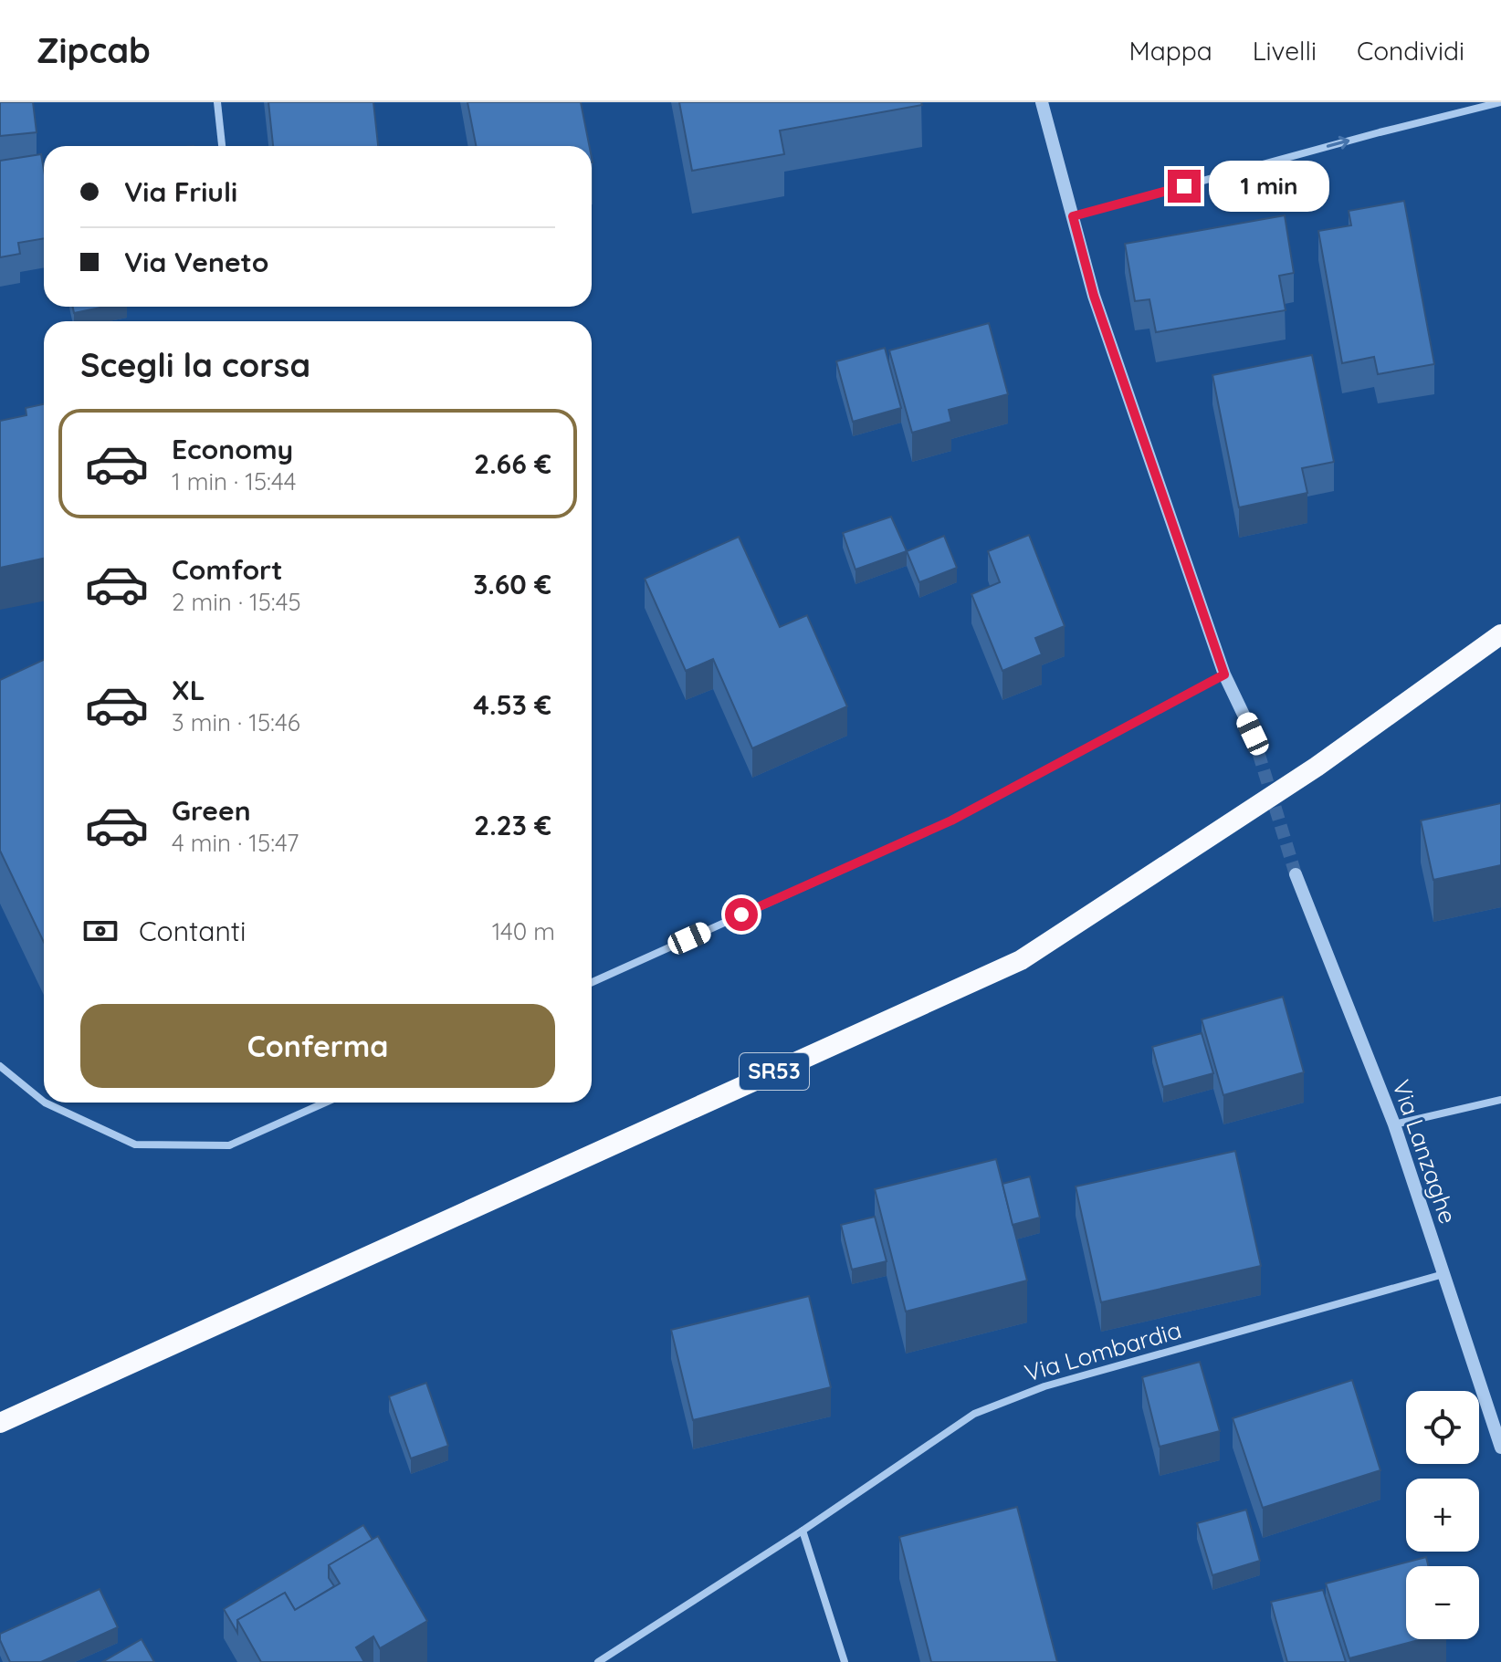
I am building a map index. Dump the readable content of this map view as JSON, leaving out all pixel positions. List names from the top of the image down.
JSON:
{
  "streets": {
    "highway": ["SR53"],
    "street": ["Via Lanzaghe", "Via Lombardia"]
  },
  "crossings": [
    ["Via Lanzaghe", "Via Lombardia"]
  ],
  "page": {
    "header": "Zipcab",
    "nav": ["Mappa", "Livelli", "Condividi"],
    "banner": ["Via Friuli", "Via Veneto"],
    "bubble": "1 min",
    "heading": "Scegli la corsa",
    "list": [
      {
        "name": "Economy",
        "note": "1 min · 15:44",
        "value": "2.66 €"
      },
      {
        "name": "Comfort",
        "note": "2 min · 15:45",
        "value": "3.60 €"
      },
      {
        "name": "XL",
        "note": "3 min · 15:46",
        "value": "4.53 €"
      },
      {
        "name": "Green",
        "note": "4 min · 15:47",
        "value": "2.23 €"
      }
    ],
    "pay": ["Contanti", "140 m"],
    "buttons": "Conferma",
    "map_buttons": ["+", "−"]
  }
}
